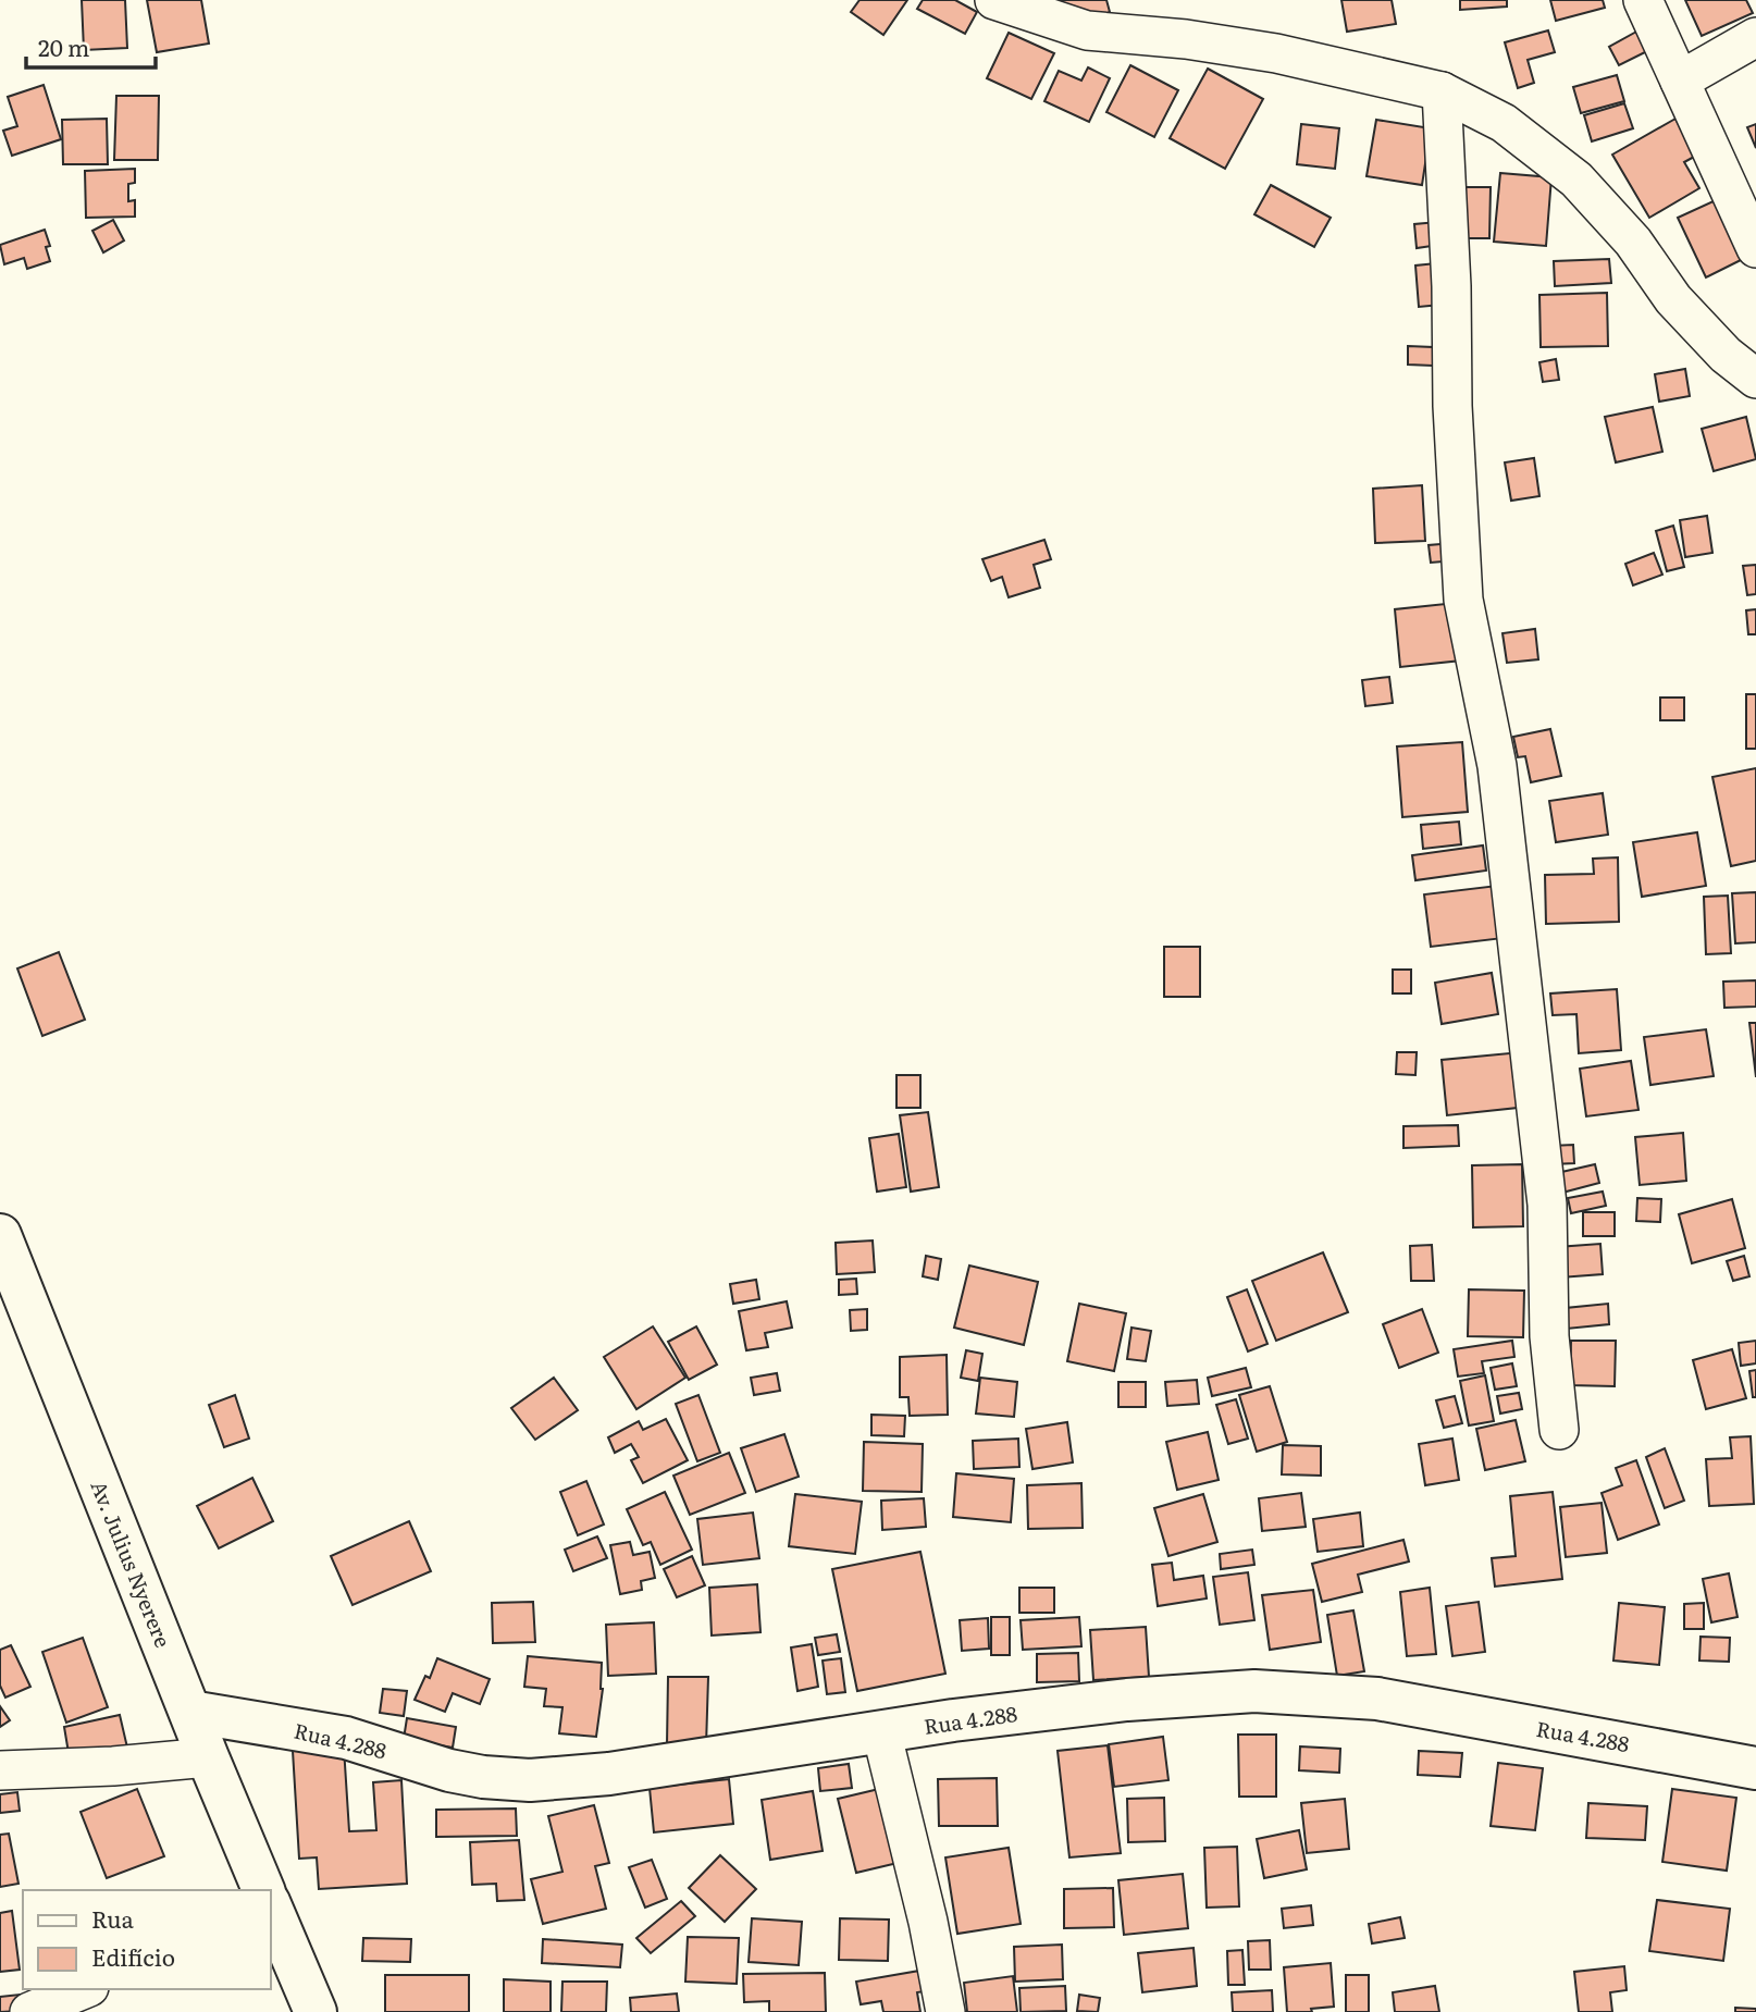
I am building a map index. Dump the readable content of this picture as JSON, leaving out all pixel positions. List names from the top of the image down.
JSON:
{
  "streets": {
    "street": ["Av. Julius Nyerere", "Rua 4.288"]
  },
  "crossings": [
    ["Av. Julius Nyerere", "Rua 4.288"]
  ],
  "legend": ["Rua", "Edifício"],
  "scale_bar": "20 m"
}
